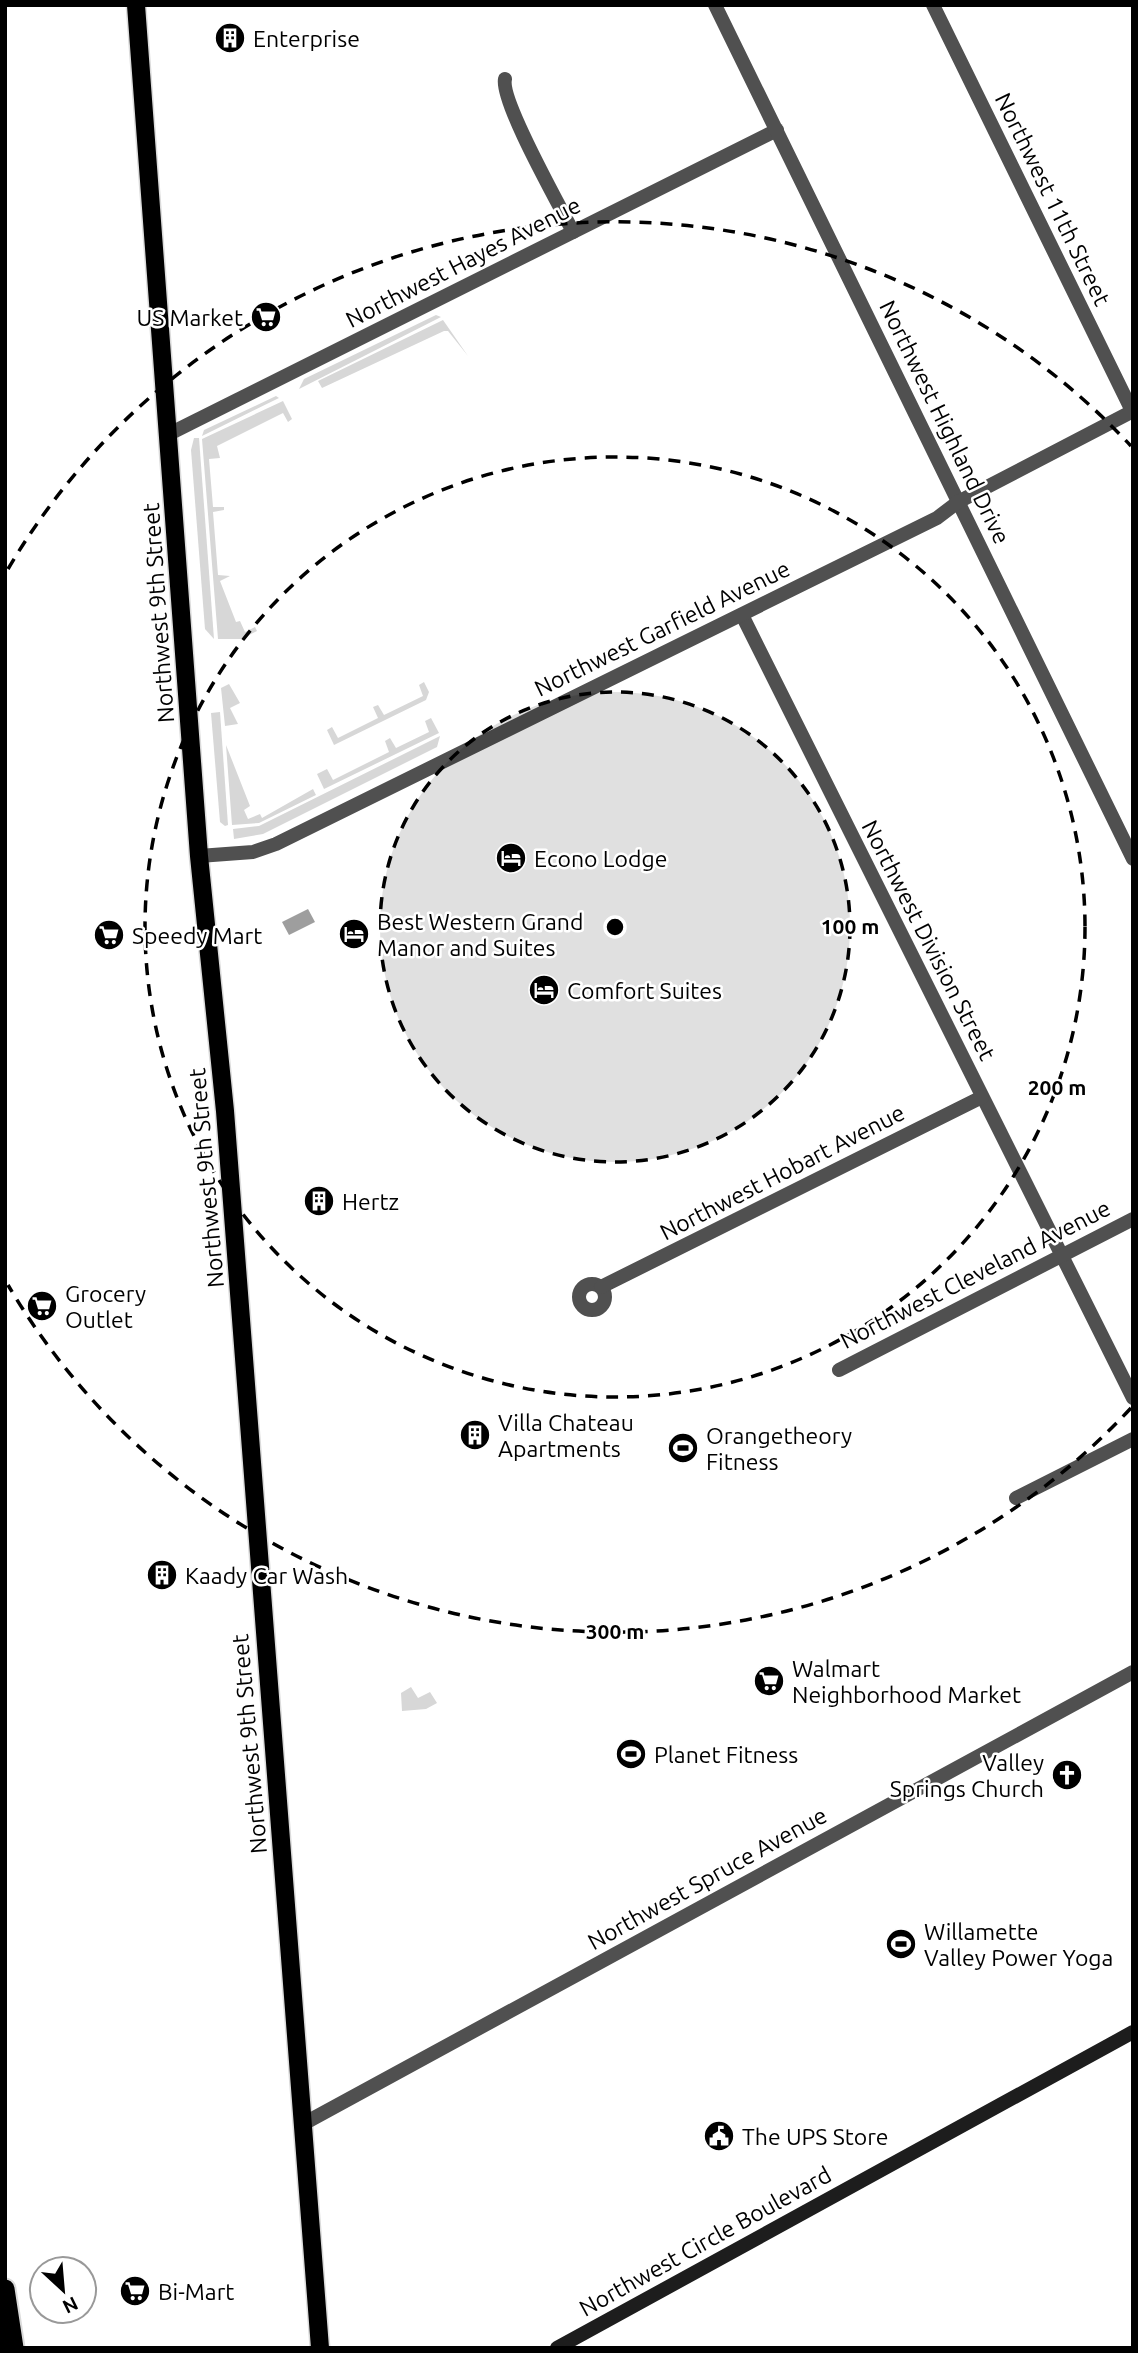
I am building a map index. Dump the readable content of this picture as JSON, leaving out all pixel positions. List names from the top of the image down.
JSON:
{
  "streets": {
    "main road": ["Northwest 9th Street", "Northwest Circle Boulevard"],
    "street": [
      "Northwest 11th Street",
      "Northwest Hayes Avenue",
      "Northwest Highland Drive",
      "Northwest Garfield Avenue",
      "Northwest Division Street",
      "Northwest Hobart Avenue",
      "Northwest Cleveland Avenue",
      "Northwest Spruce Avenue"
    ]
  },
  "crossings": [
    ["Northwest 11th Street", "Northwest Garfield Avenue"],
    ["Northwest Hayes Avenue", "Northwest Highland Drive"],
    ["Northwest Hayes Avenue", "Northwest 9th Street"],
    ["Northwest Highland Drive", "Northwest Garfield Avenue"],
    ["Northwest 9th Street", "Northwest Garfield Avenue"],
    ["Northwest 9th Street", "Northwest Spruce Avenue"],
    ["Northwest Garfield Avenue", "Northwest Division Street"],
    ["Northwest Division Street", "Northwest Hobart Avenue"],
    ["Northwest Division Street", "Northwest Cleveland Avenue"]
  ],
  "places": {
    "building": [
      "Enterprise",
      "Hertz",
      "Villa Chateau Apartments",
      "Kaady Car Wash"
    ],
    "supermarket": [
      "US Market",
      "Speedy Mart",
      "Grocery Outlet",
      "Walmart Neighborhood Market",
      "Bi-Mart"
    ],
    "hotel": ["Econo Lodge", "Best Western Grand Manor and Suites", "Comfort Suites"],
    "sports": ["Orangetheory Fitness", "Planet Fitness", "Willamette Valley Power Yoga"],
    "church": ["Valley Springs Church"],
    "public building": ["The UPS Store"]
  },
  "north": "bottom right",
  "rings": ["100 m", "200 m", "300 m"]
}
